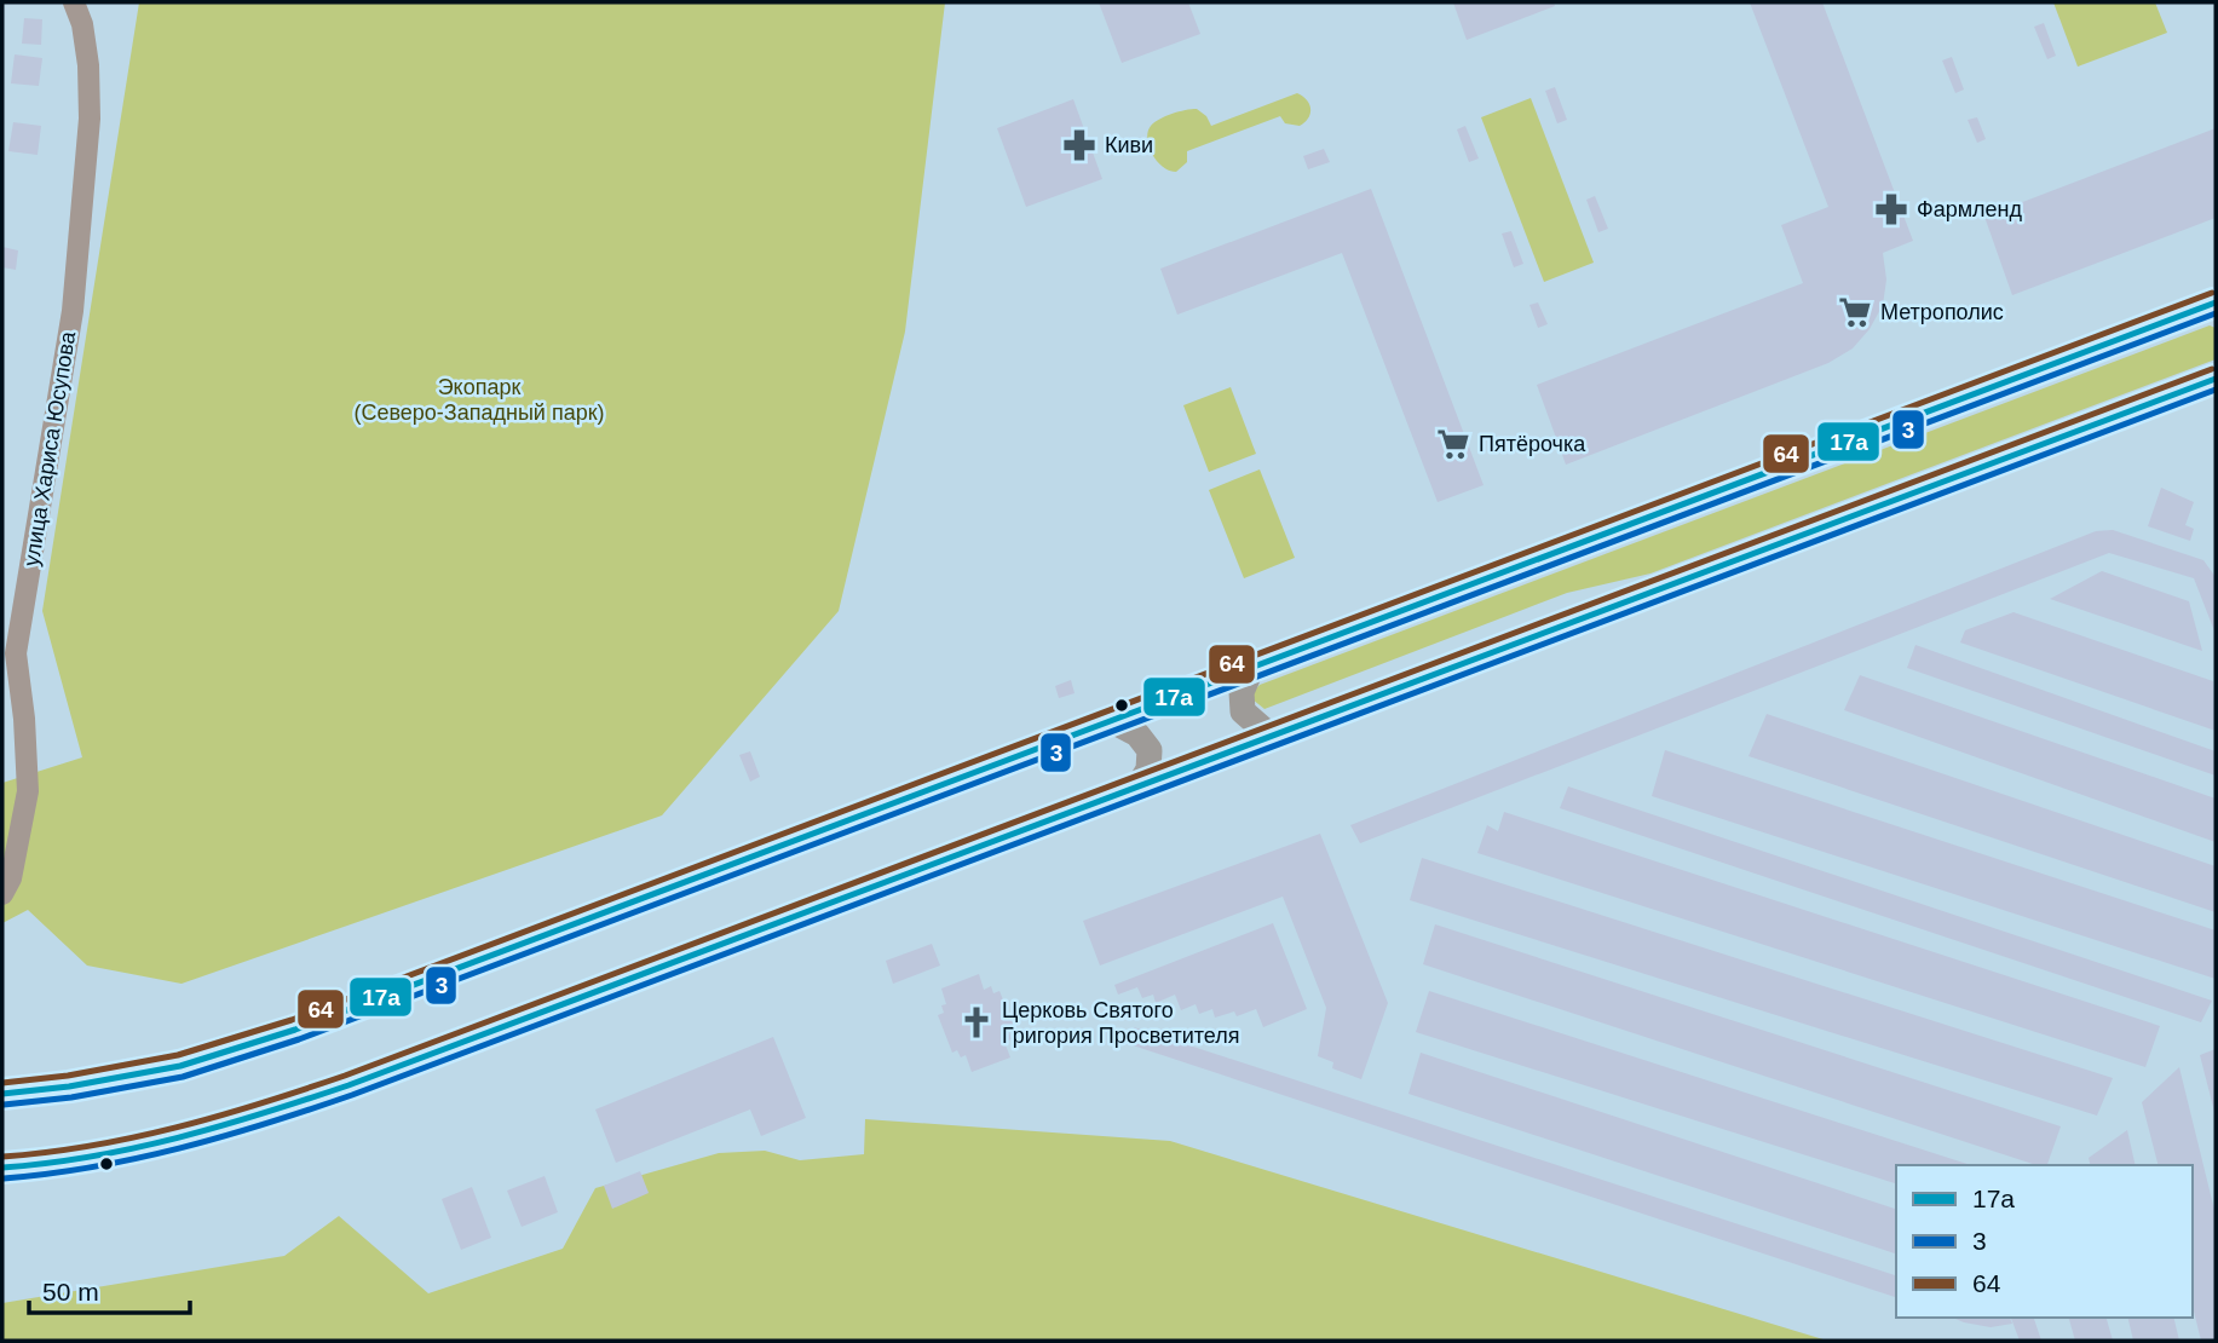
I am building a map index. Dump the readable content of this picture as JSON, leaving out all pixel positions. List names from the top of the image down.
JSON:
{
  "streets": {
    "street": ["улица Хариса Юсупова"]
  },
  "parks": ["Экопарк (Северо-Западный парк)"],
  "places": {
    "pharmacy": ["Киви", "Фармленд"],
    "supermarket": ["Метрополис", "Пятёрочка"],
    "church": ["Церковь Святого Григория Просветителя"]
  },
  "lines": ["transit line 64", "transit line 17a", "transit line 3"],
  "legend": ["17a", "3", "64"],
  "scale_bar": "50 m"
}
